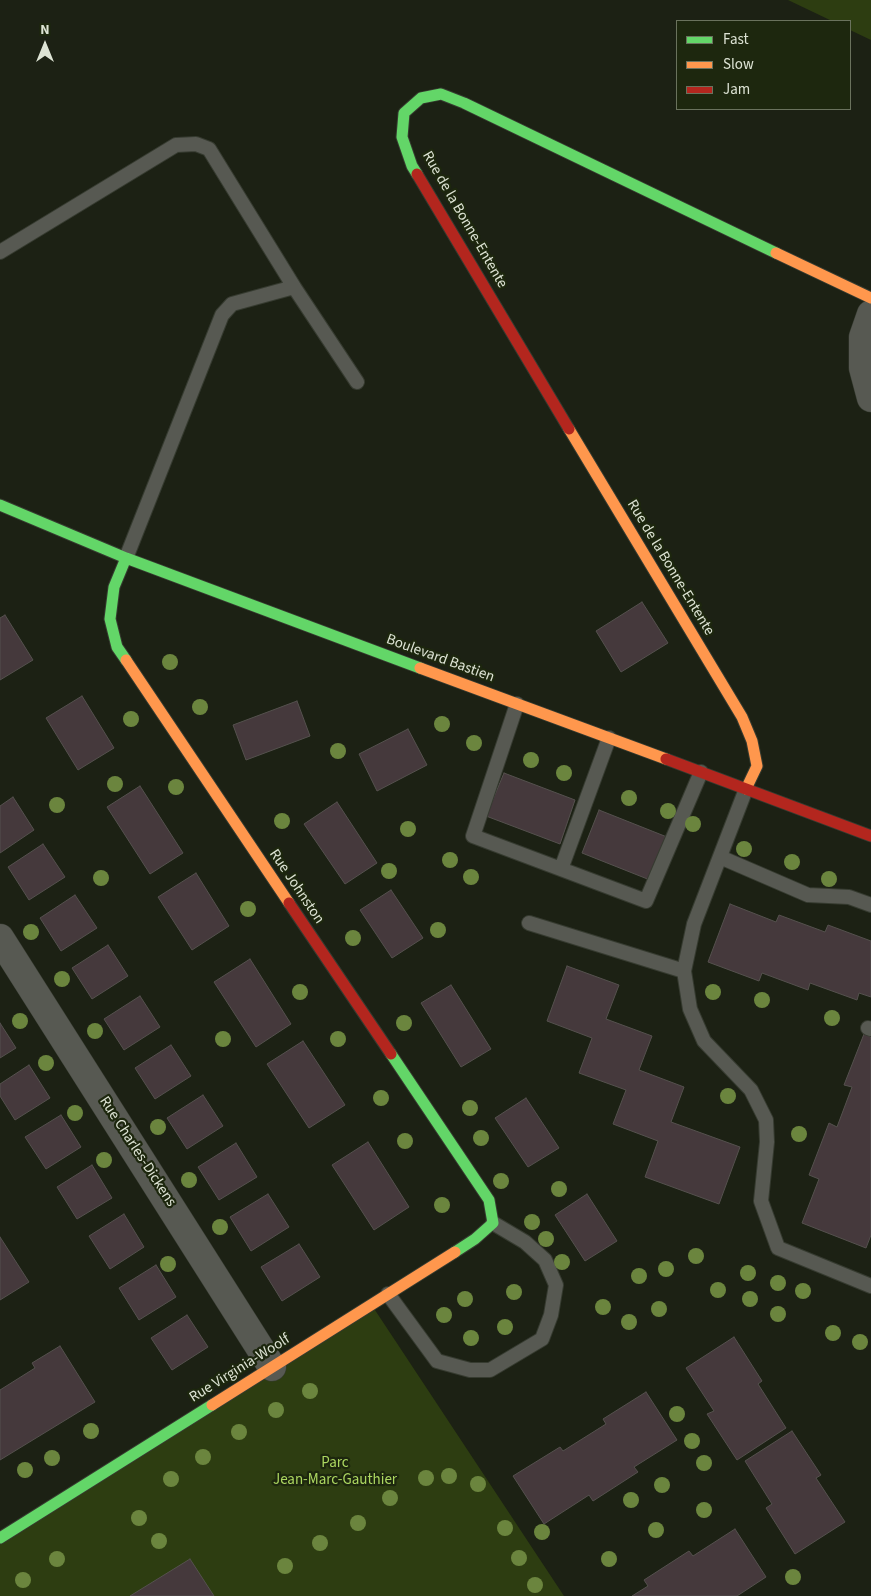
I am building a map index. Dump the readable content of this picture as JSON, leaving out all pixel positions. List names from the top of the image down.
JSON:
{
  "streets": {
    "street": [
      "Rue de la Bonne-Entente",
      "Boulevard Bastien",
      "Rue Johnston",
      "Rue Charles-Dickens",
      "Rue Virginia-Woolf"
    ]
  },
  "crossings": [
    ["Rue de la Bonne-Entente", "Boulevard Bastien"],
    ["Boulevard Bastien", "Rue Johnston"],
    ["Rue Johnston", "Rue Virginia-Woolf"],
    ["Rue Charles-Dickens", "Rue Virginia-Woolf"]
  ],
  "parks": ["Parc Jean-Marc-Gauthier"],
  "legend": ["Fast", "Slow", "Jam"],
  "north": "top"
}
